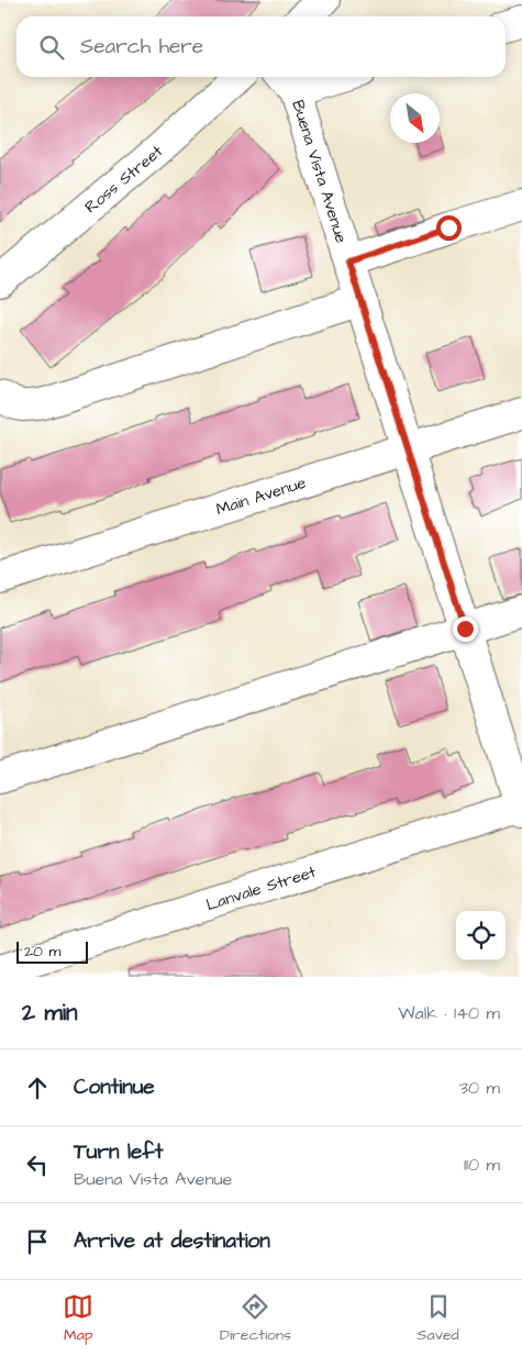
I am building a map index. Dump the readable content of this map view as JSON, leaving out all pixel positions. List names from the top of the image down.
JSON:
{
  "streets": {
    "street": [
      "Buena Vista Avenue",
      "Ross Street",
      "Main Avenue",
      "Lanvale Street"
    ]
  },
  "crossings": [
    ["Buena Vista Avenue", "Main Avenue"],
    ["Buena Vista Avenue", "Lanvale Street"]
  ],
  "scale_bar": "20 m",
  "north": "bottom right",
  "page": {
    "search": "Search here",
    "scale": "20 m",
    "heading": ["2 min", "Walk · 140 m"],
    "list": [
      ["Continue", "30 m"],
      ["Turn left", "Buena Vista Avenue", "110 m"],
      "Arrive at destination"
    ],
    "nav": ["Map", "Directions", "Saved"]
  }
}
